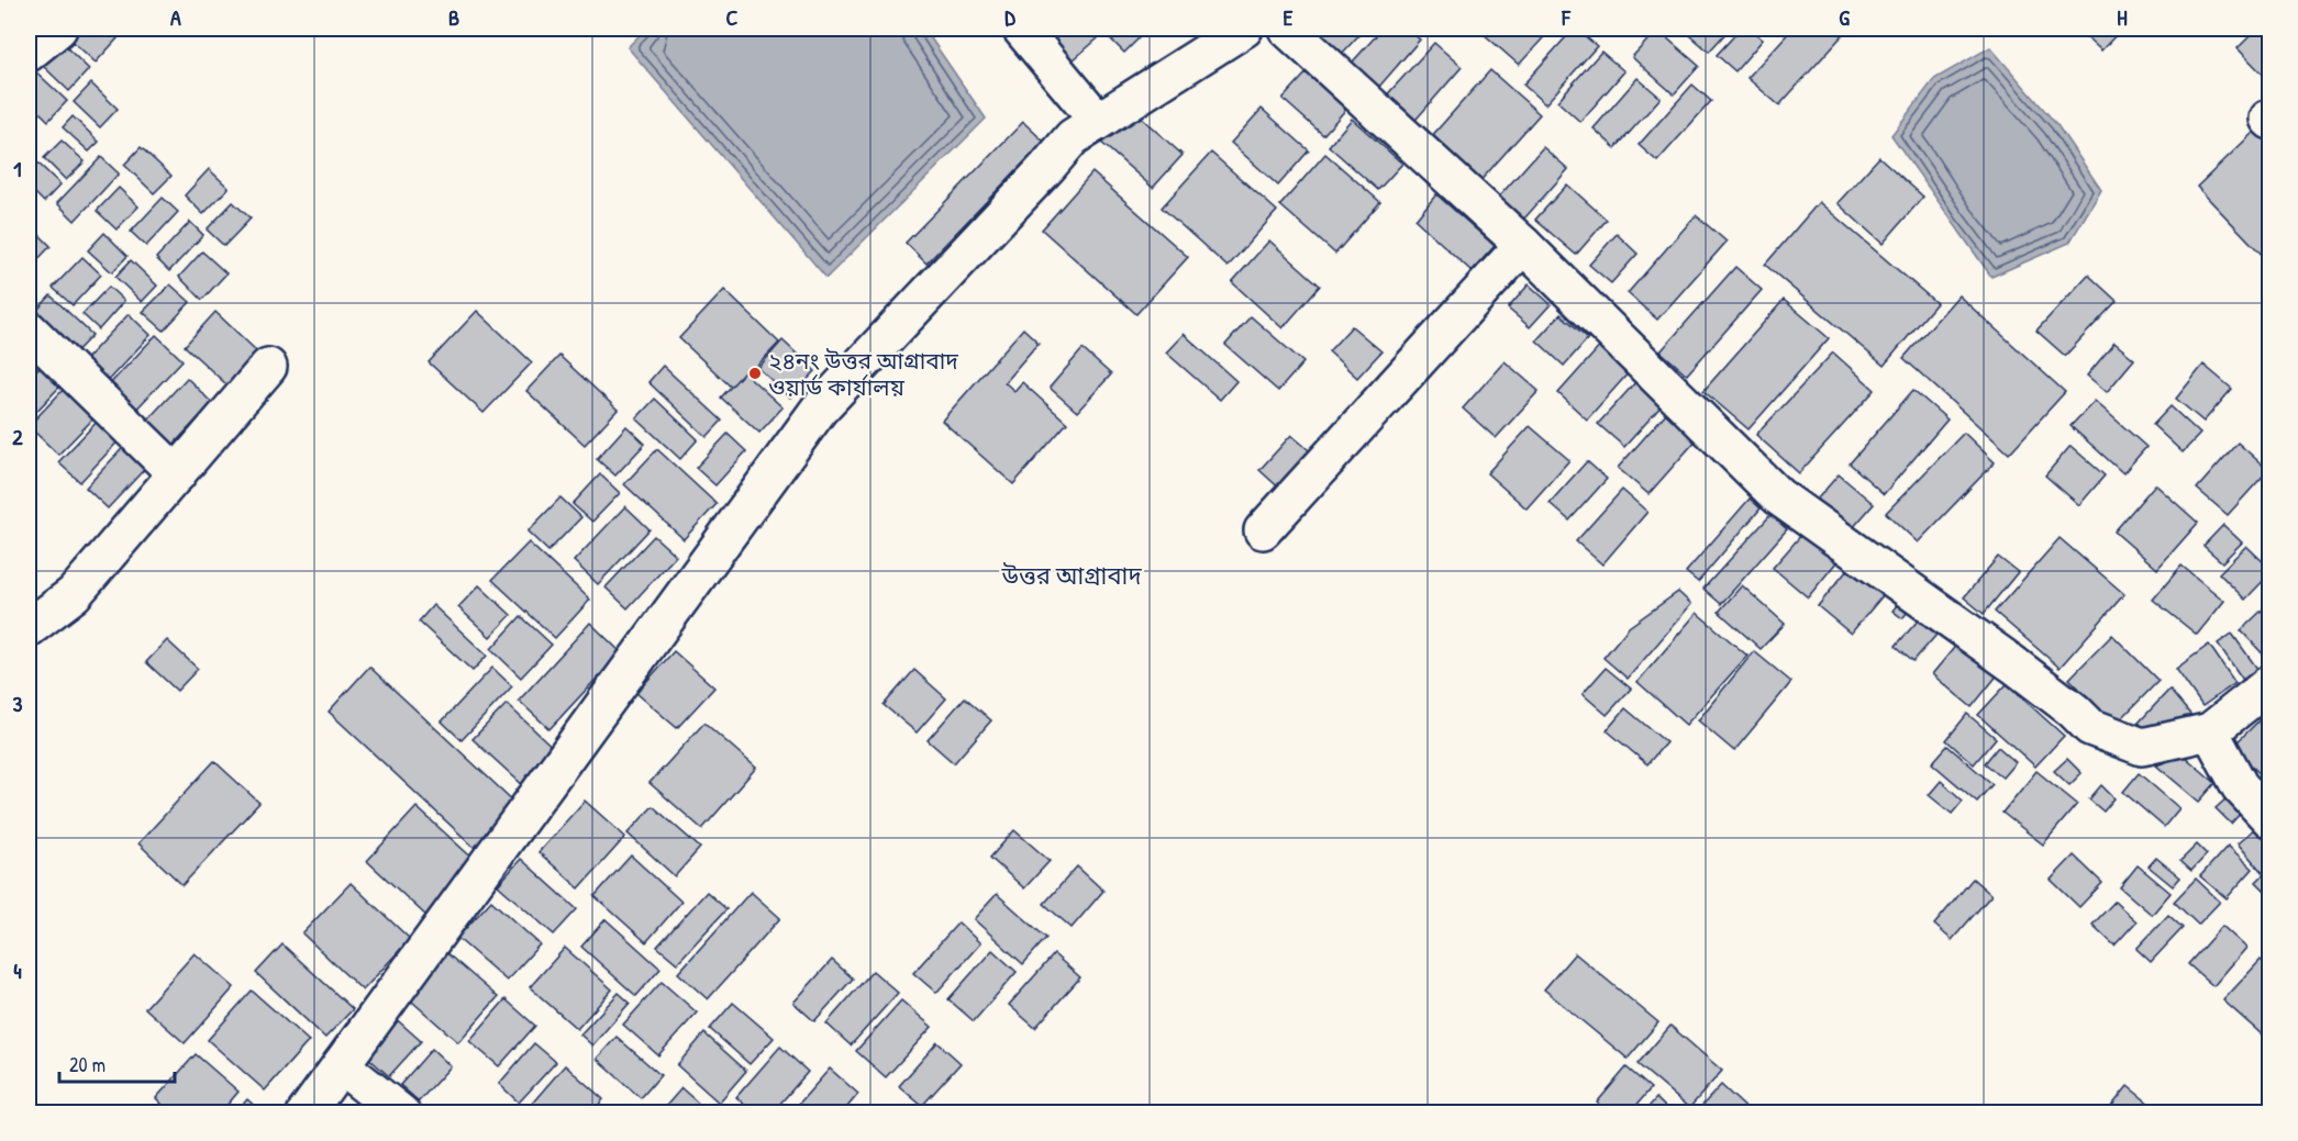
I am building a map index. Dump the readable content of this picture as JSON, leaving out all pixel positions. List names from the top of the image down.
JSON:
{
  "districts": ["উত্তর আগ্রাবাদ"],
  "places": ["২৪নং উত্তর আগ্রাবাদ ওয়ার্ড কার্যালয়"],
  "scale_bar": "20 m",
  "grid": {
    "columns": [
      "A",
      "B",
      "C",
      "D",
      "E",
      "F",
      "G",
      "H"
    ],
    "rows": [
      "1",
      "2",
      "3",
      "4"
    ]
  }
}
